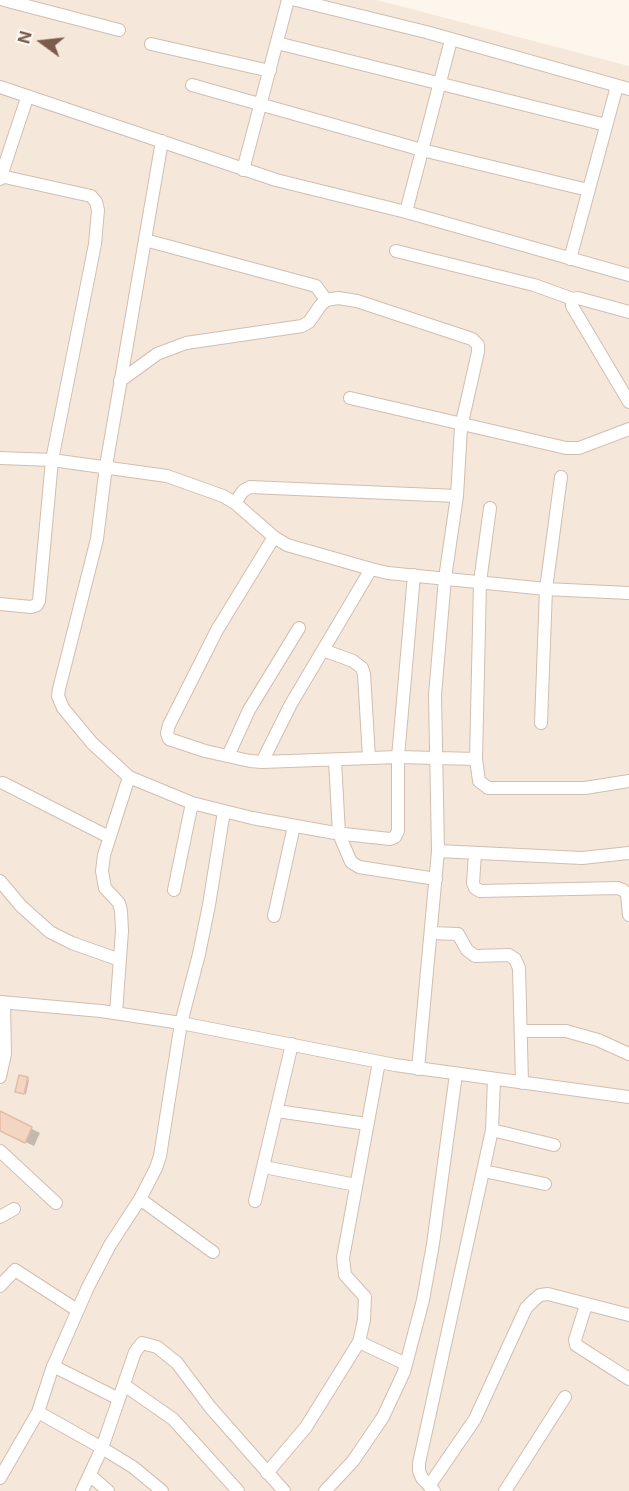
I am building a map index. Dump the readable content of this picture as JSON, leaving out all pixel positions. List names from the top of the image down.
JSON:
{
  "north": "left"
}
